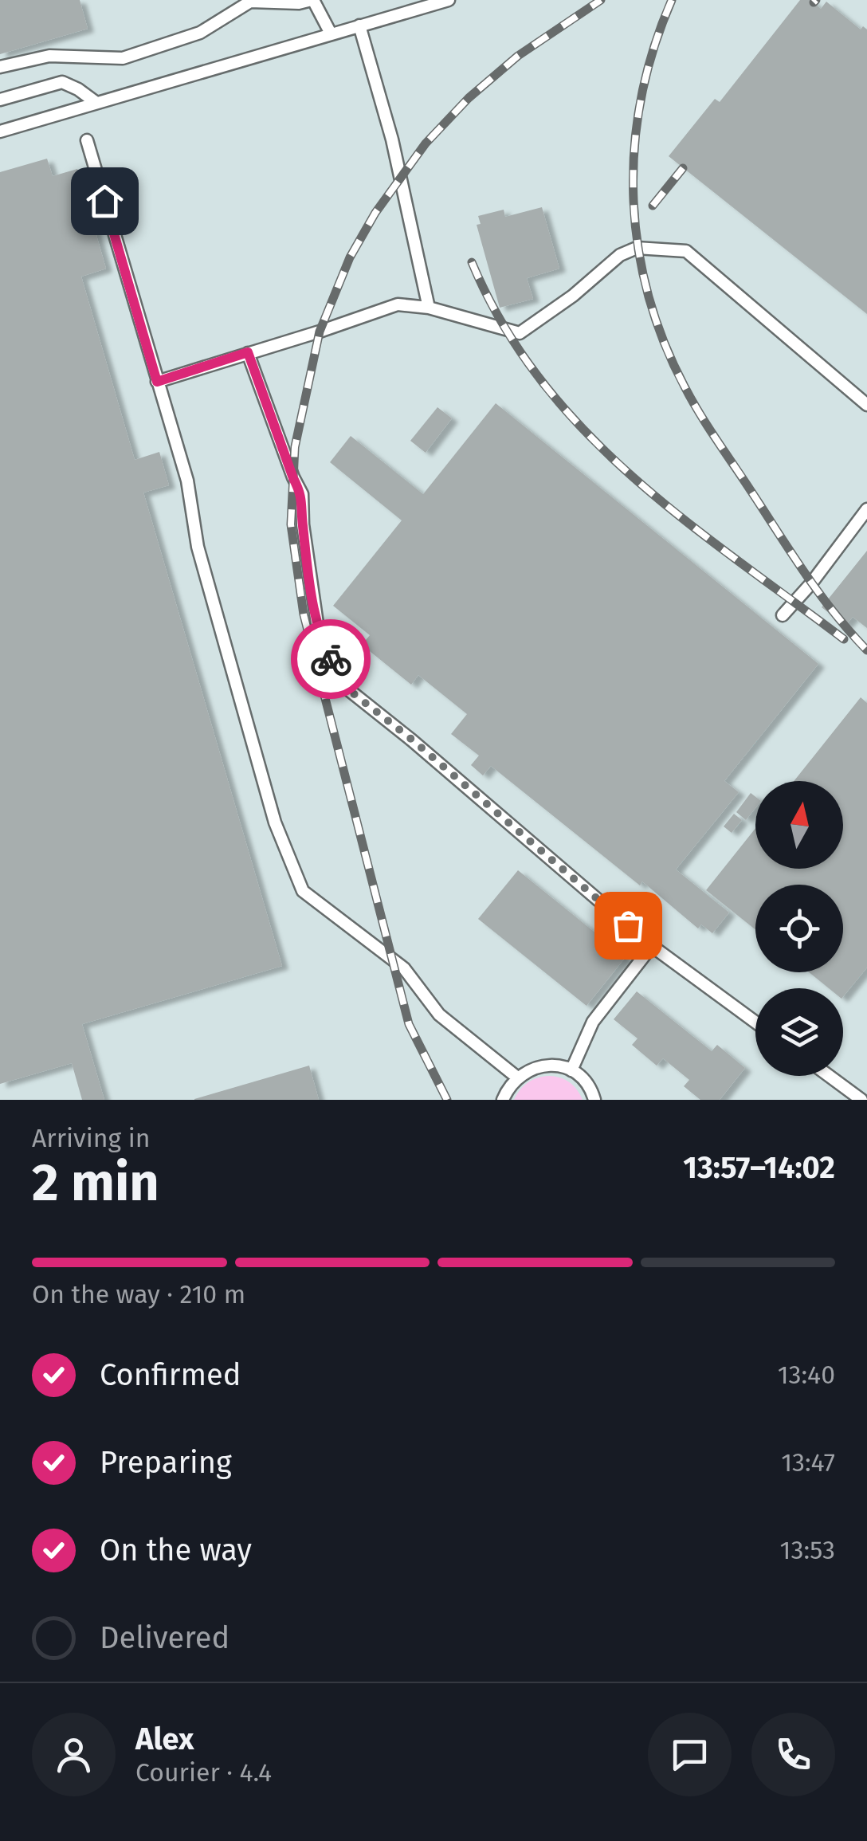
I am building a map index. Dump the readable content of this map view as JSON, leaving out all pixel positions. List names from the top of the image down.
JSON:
{
  "north": "top",
  "page": {
    "heading": ["2 min", "Arriving in", "13:57–14:02"],
    "panel": ["Alex", "Courier · 4.4"],
    "bar": "On the way · 210 m",
    "list": [
      ["Confirmed", "13:40"],
      ["Preparing", "13:47"],
      ["On the way", "13:53"],
      "Delivered"
    ]
  }
}
